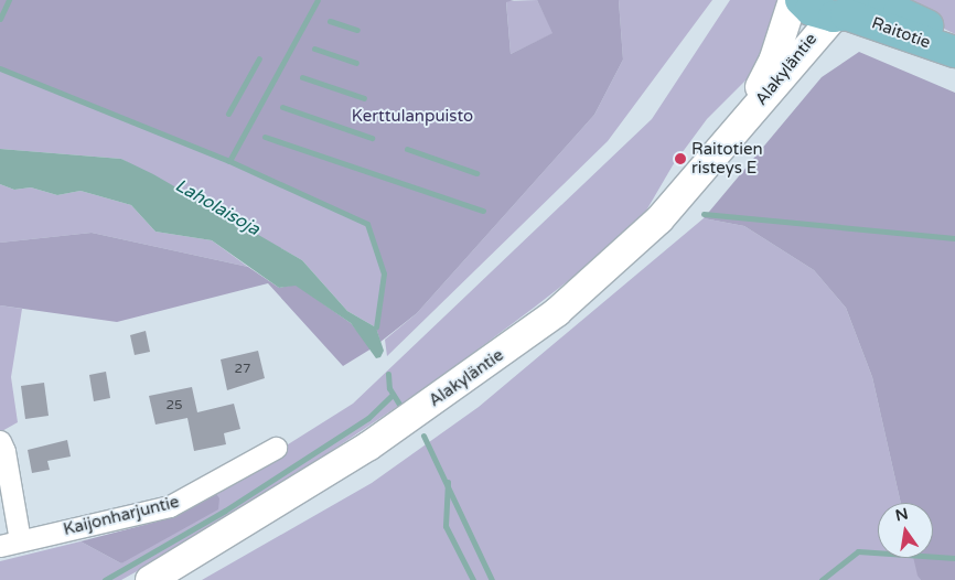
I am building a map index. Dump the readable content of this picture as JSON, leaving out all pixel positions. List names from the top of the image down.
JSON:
{
  "streets": {
    "main road": ["Raitotie", "Alakyläntie"],
    "street": ["Kaijonharjuntie"]
  },
  "crossings": [
    ["Raitotie", "Alakyläntie"]
  ],
  "water": ["Laholaisoja"],
  "parks": ["Kerttulanpuisto"],
  "places": ["Raitotien risteys E"],
  "house_numbers": ["27", "25"],
  "north": "top"
}
